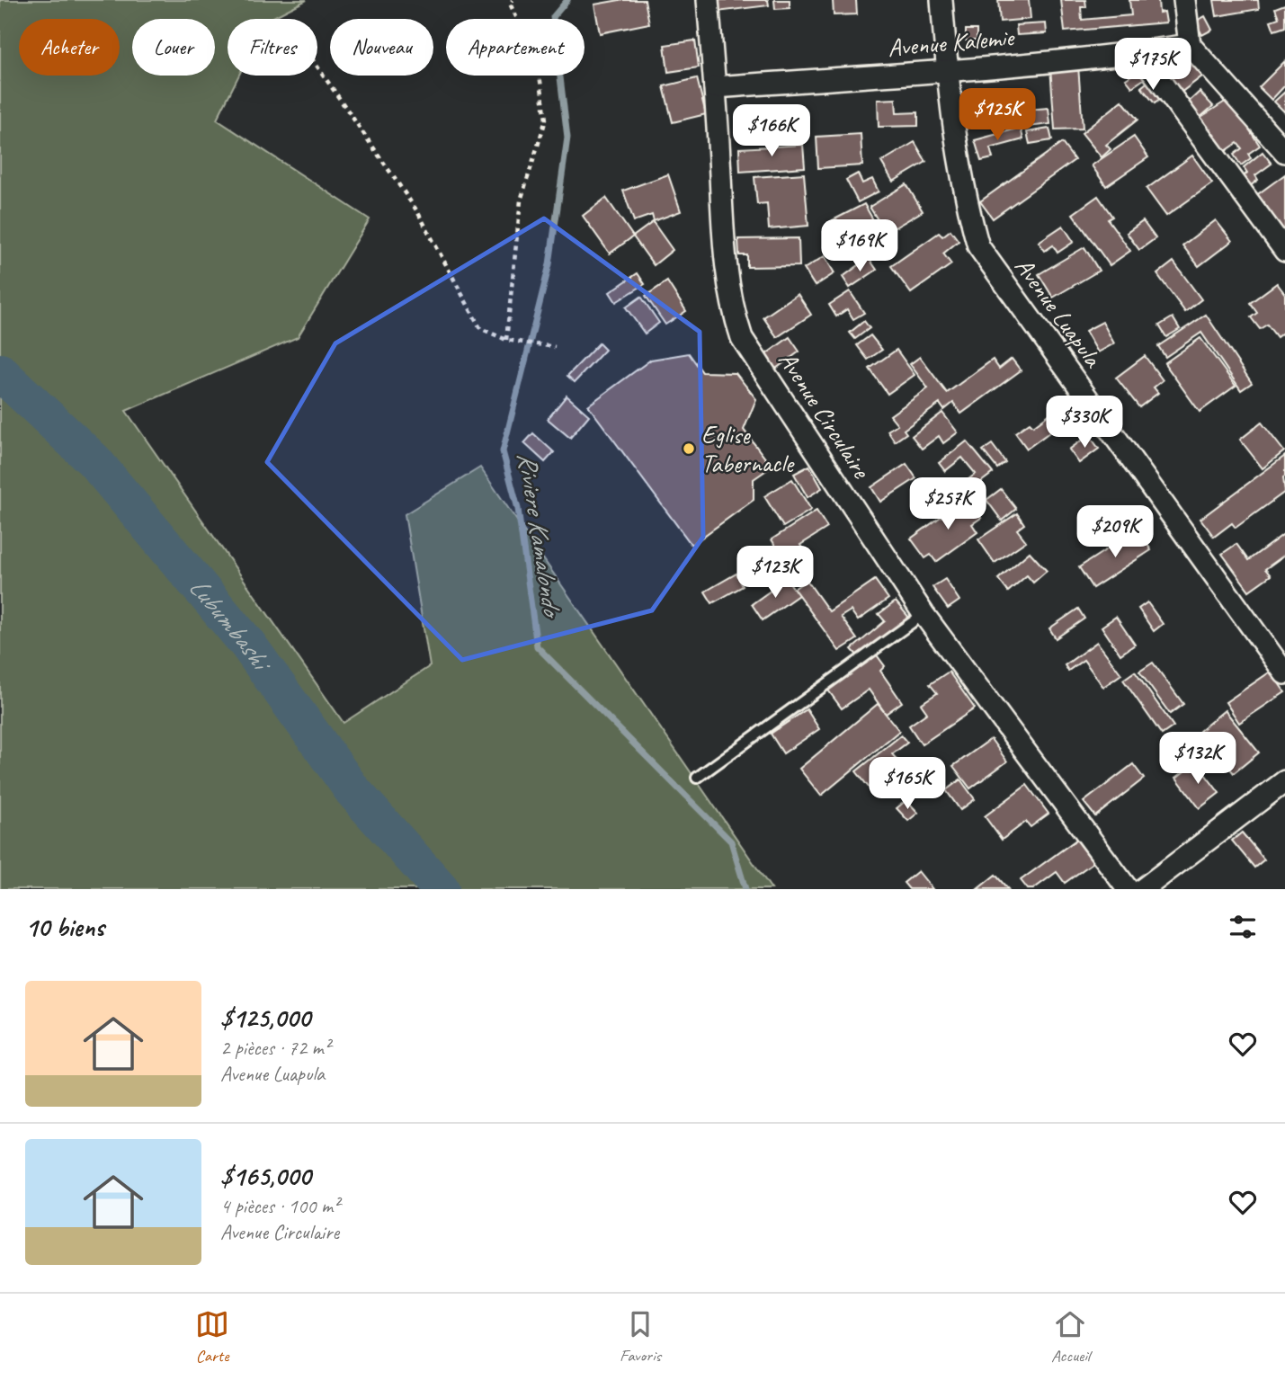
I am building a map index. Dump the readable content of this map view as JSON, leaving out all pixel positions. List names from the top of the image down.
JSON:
{
  "streets": {
    "street": ["Avenue Kalemie", "Avenue Luapula", "Avenue Circulaire"]
  },
  "crossings": [
    ["Avenue Kalemie", "Avenue Luapula"],
    ["Avenue Kalemie", "Avenue Circulaire"]
  ],
  "water": ["Riviere Kamalondo", "Lubumbashi"],
  "places": ["Eglise Tabernacle"],
  "page": {
    "chip": [
      "Acheter",
      "Louer",
      "Filtres",
      "Nouveau",
      "Appartement"
    ],
    "price": [
      "$175K",
      "$125K",
      "$166K",
      "$169K",
      "$330K",
      "$257K",
      "$209K",
      "$123K",
      "$132K",
      "$165K"
    ],
    "heading": "10 biens",
    "list": [
      {
        "name": "$125,000",
        "note": "2 pièces · 72 m² · Avenue Luapula"
      },
      {
        "name": "$165,000",
        "note": "4 pièces · 100 m² · Avenue Circulaire"
      }
    ],
    "tabs": ["Carte", "Favoris", "Accueil"]
  }
}
